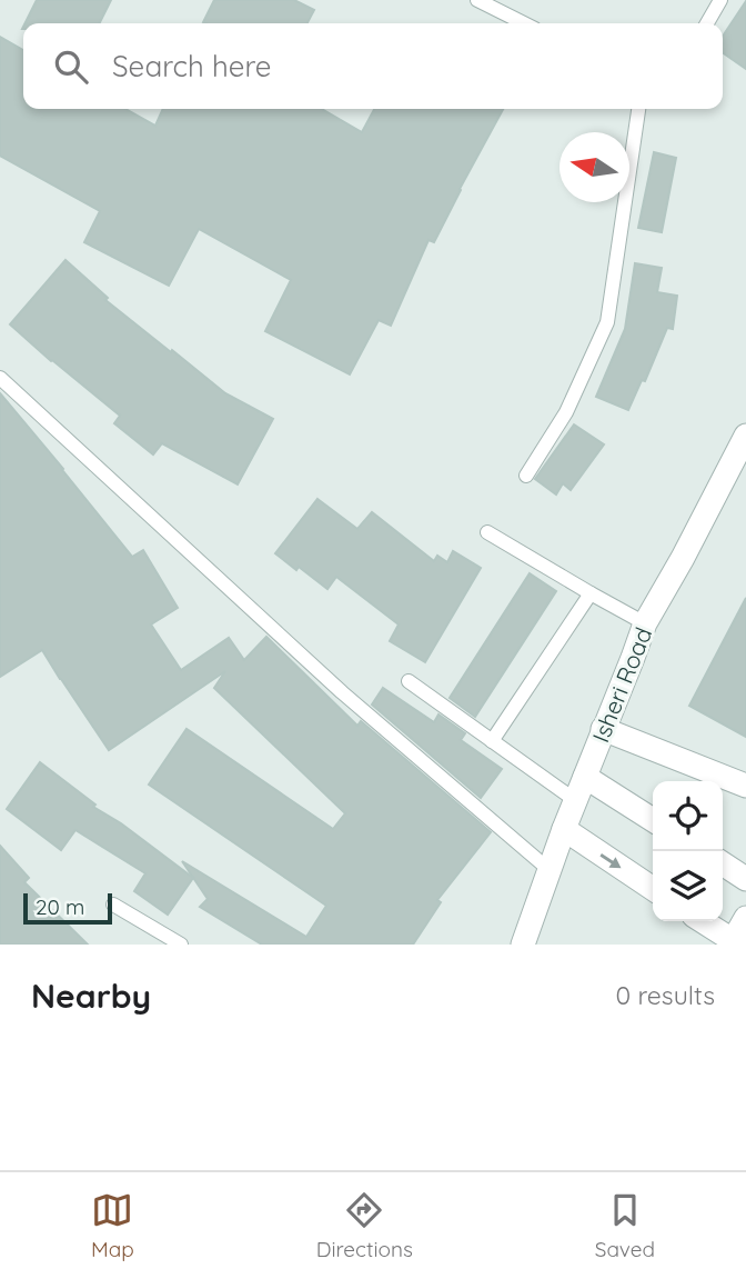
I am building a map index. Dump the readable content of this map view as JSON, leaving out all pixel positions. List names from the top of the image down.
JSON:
{
  "streets": {
    "street": ["Isheri Road"]
  },
  "scale_bar": "20 m",
  "north": "left",
  "page": {
    "search": "Search here",
    "scale": "20 m",
    "heading": ["Nearby", "0 results"],
    "nav": ["Map", "Directions", "Saved"]
  }
}
